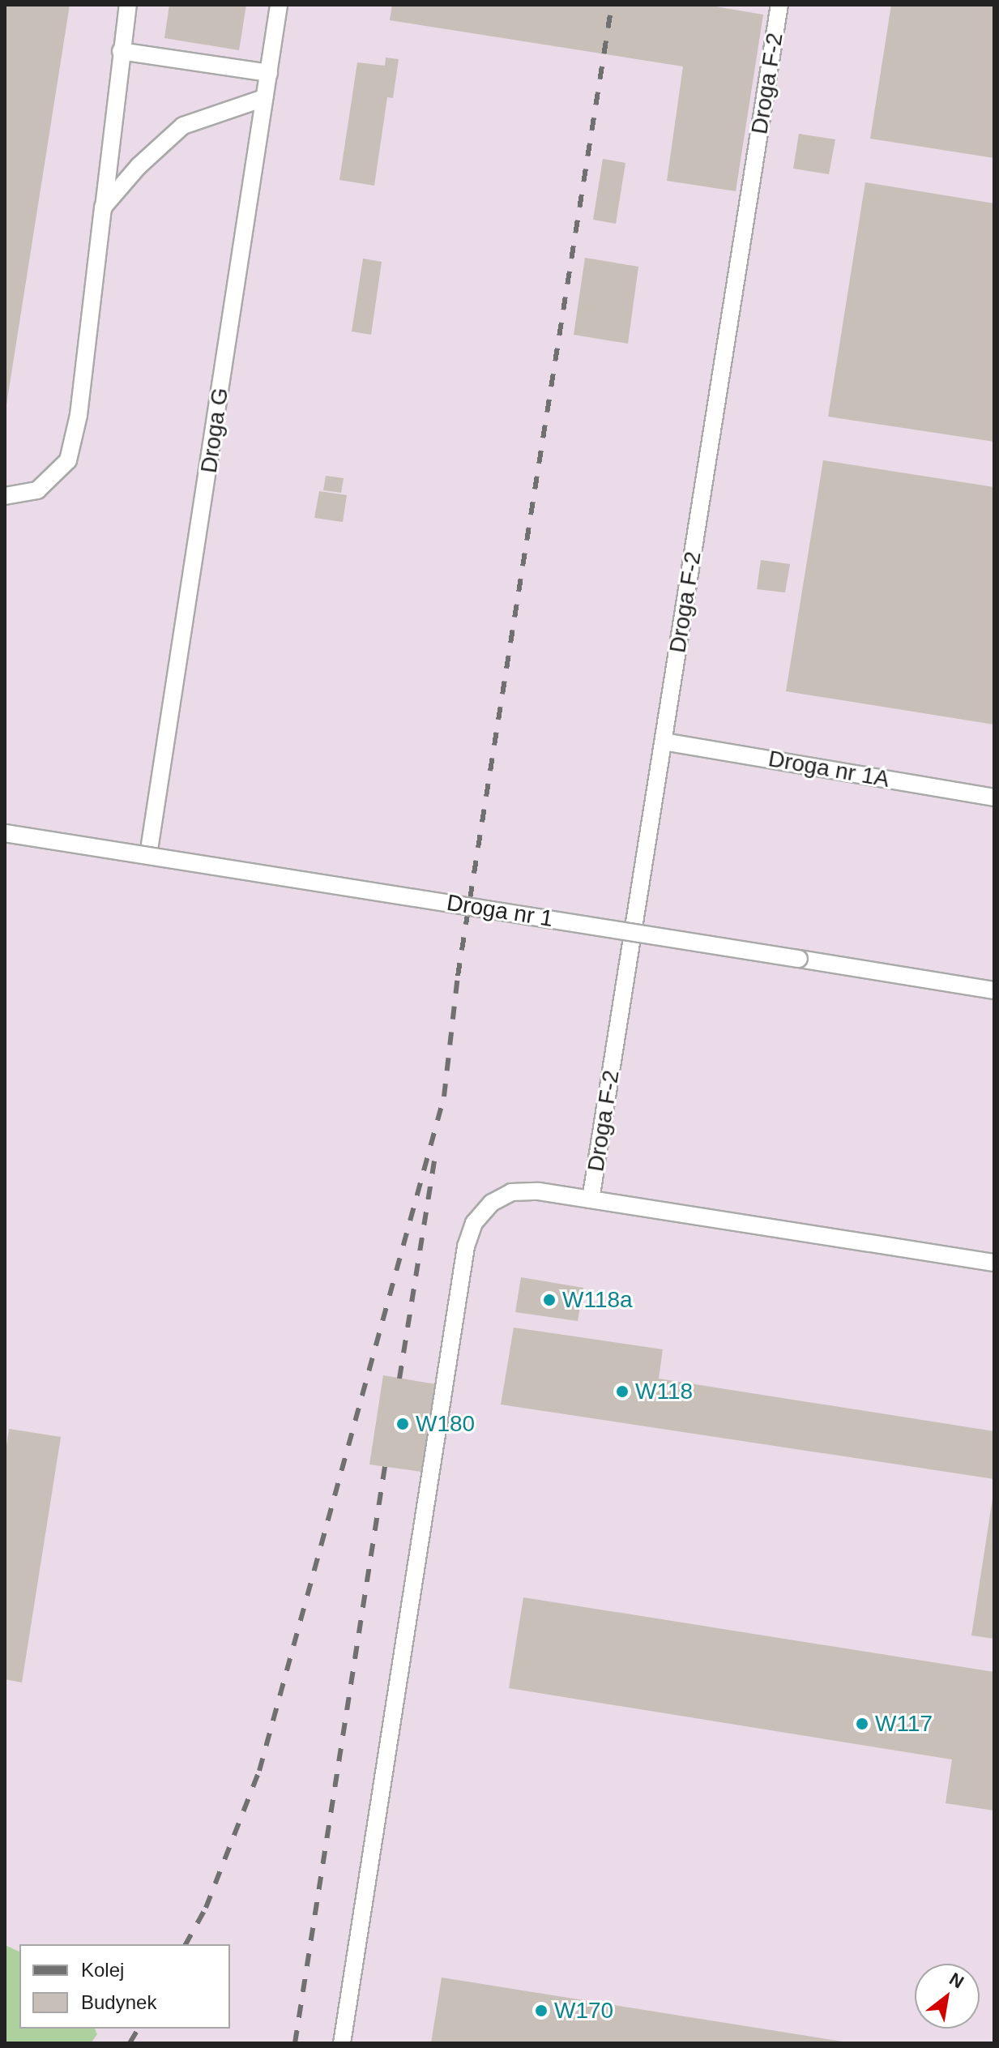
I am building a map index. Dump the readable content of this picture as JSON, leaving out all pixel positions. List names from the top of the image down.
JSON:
{
  "streets": {
    "lane": [
      "Droga F-2",
      "Droga G",
      "Droga nr 1A",
      "Droga nr 1"
    ]
  },
  "crossings": [
    ["Droga F-2", "Droga nr 1A"],
    ["Droga G", "Droga nr 1"]
  ],
  "places": [
    "W118a",
    "W118",
    "W180",
    "W117",
    "W170"
  ],
  "legend": ["Kolej", "Budynek"],
  "north": "top right"
}
